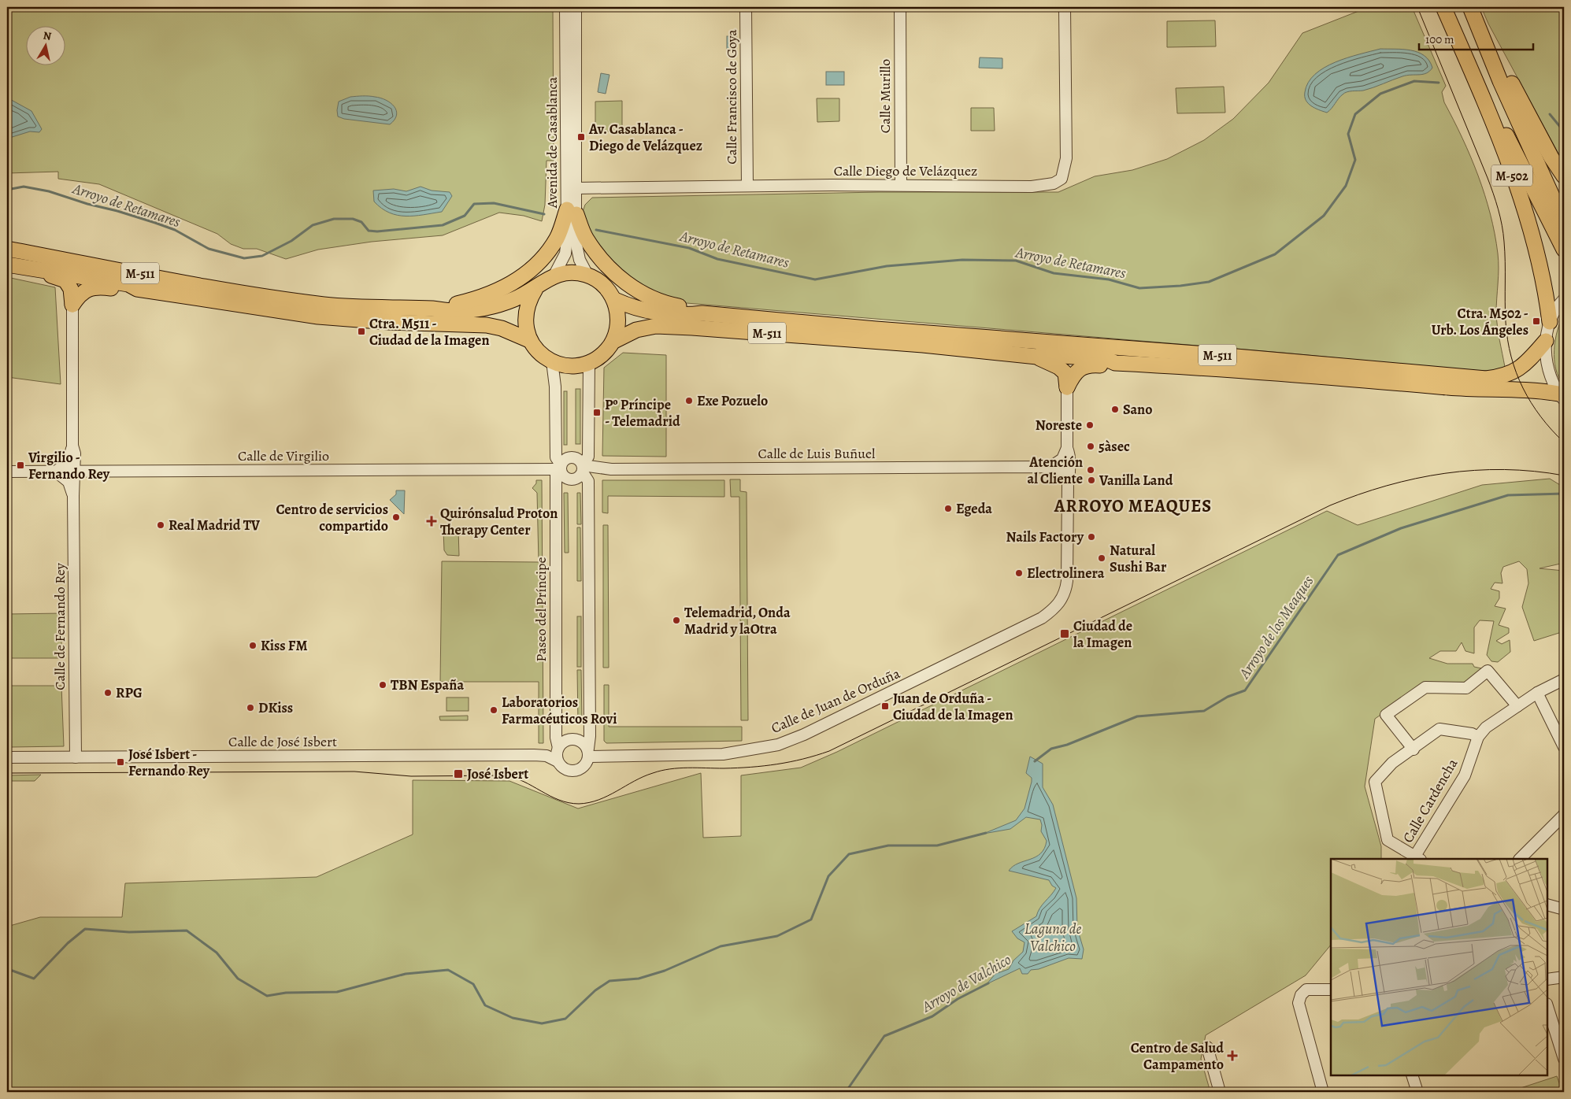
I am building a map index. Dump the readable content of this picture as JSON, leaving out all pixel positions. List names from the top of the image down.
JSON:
{
  "streets": {
    "highway": ["M-502", "M-511"],
    "street": [
      "Calle Murillo",
      "Calle Francisco de Goya",
      "Avenida de Casablanca",
      "Calle Diego de Velázquez",
      "Calle de Luis Buñuel",
      "Calle de Virgilio",
      "Paseo del Príncipe",
      "Calle de Fernando Rey",
      "Calle de Juan de Orduña",
      "Calle de José Isbert",
      "Calle Cardencha"
    ]
  },
  "crossings": [
    ["Calle Murillo", "Calle Diego de Velázquez"],
    ["Calle Francisco de Goya", "Calle Diego de Velázquez"],
    ["Avenida de Casablanca", "Calle Diego de Velázquez"],
    ["Avenida de Casablanca", "M-511"],
    ["M-502", "M-511"],
    ["M-511", "Calle de Fernando Rey"],
    ["Calle de Luis Buñuel", "Calle de Virgilio"],
    ["Calle de Luis Buñuel", "Paseo del Príncipe"],
    ["Calle de Virgilio", "Paseo del Príncipe"],
    ["Calle de Virgilio", "Calle de Fernando Rey"],
    ["Paseo del Príncipe", "Calle de Juan de Orduña"],
    ["Paseo del Príncipe", "Calle de José Isbert"],
    ["Calle de Fernando Rey", "Calle de José Isbert"],
    ["Calle de Juan de Orduña", "Calle de José Isbert"]
  ],
  "districts": ["ARROYO MEAQUES"],
  "water": [
    "Arroyo de Retamares",
    "Arroyo de los Meaques",
    "Laguna de Valchico",
    "Arroyo de Valchico"
  ],
  "places": {
    "transit": [
      "Av. Casablanca - Diego de Velázquez",
      "Ctra. M502 - Urb. Los Ángeles",
      "Ctra. M511 - Ciudad de la Imagen",
      "Pº Príncipe - Telemadrid",
      "Virgilio - Fernando Rey",
      "Ciudad de la Imagen",
      "Juan de Orduña - Ciudad de la Imagen",
      "José Isbert - Fernando Rey",
      "José Isbert"
    ],
    "other": [
      "Exe Pozuelo",
      "Sano",
      "Noreste",
      "5àsec",
      "Atención al Cliente",
      "Vanilla Land",
      "Egeda",
      "Centro de servicios compartido",
      "Real Madrid TV",
      "Nails Factory",
      "Natural Sushi Bar",
      "Electrolinera",
      "Telemadrid, Onda Madrid y laOtra",
      "Kiss FM",
      "TBN España",
      "RPG",
      "DKiss",
      "Laboratorios Farmacéuticos Rovi"
    ],
    "health": ["Quirónsalud Proton Therapy Center", "Centro de Salud Campamento"]
  },
  "scale_bar": "100 m",
  "north": "top"
}
